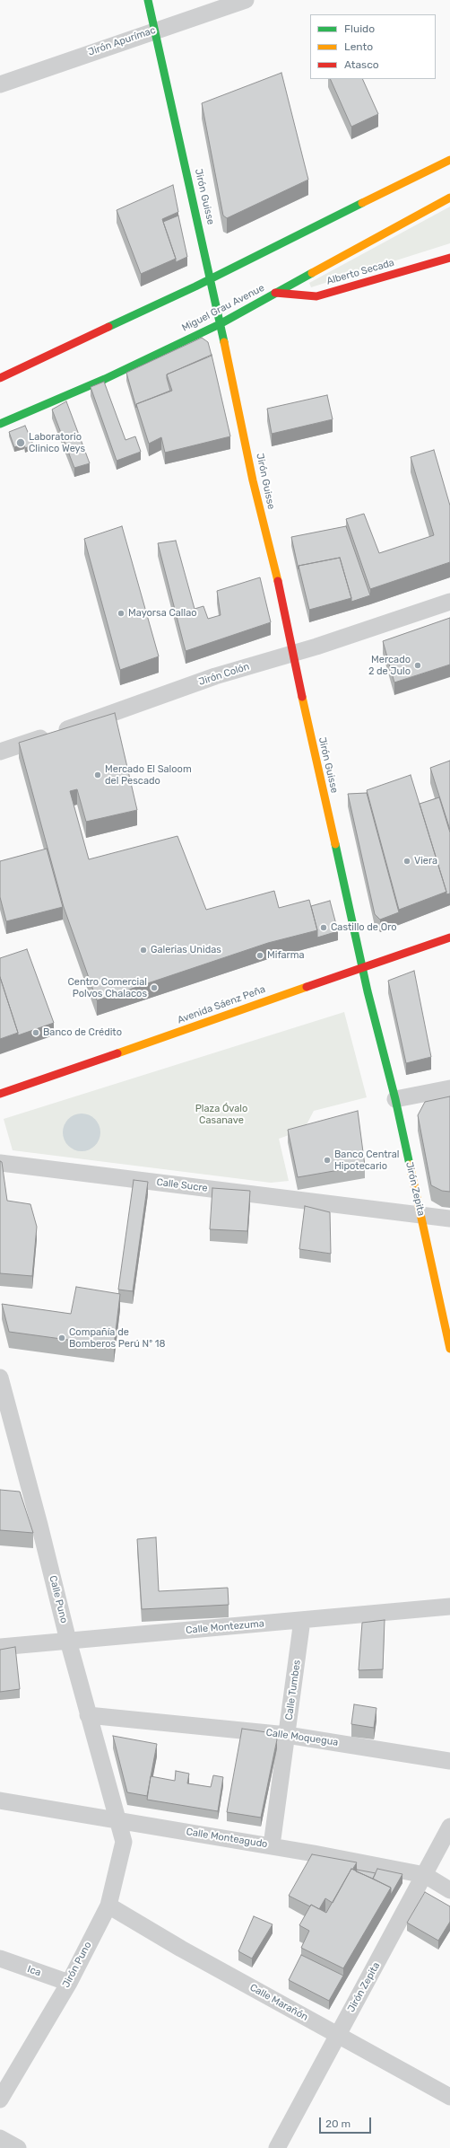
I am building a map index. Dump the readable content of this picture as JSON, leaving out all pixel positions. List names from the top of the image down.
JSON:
{
  "streets": {
    "street": [
      "Jirón Apurímac",
      "Jirón Guisse",
      "Alberto Secada",
      "Miguel Grau Avenue",
      "Jirón Colón",
      "Avenida Sáenz Peña",
      "Calle Sucre",
      "Jirón Zepita",
      "Calle Puno",
      "Calle Montezuma",
      "Calle Tumbes",
      "Calle Moquegua",
      "Calle Monteagudo",
      "Jirón Puno",
      "Ica",
      "Calle Marañón"
    ]
  },
  "crossings": [
    ["Jirón Apurímac", "Jirón Guisse"],
    ["Jirón Guisse", "Miguel Grau Avenue"],
    ["Jirón Guisse", "Jirón Colón"],
    ["Jirón Guisse", "Avenida Sáenz Peña"],
    ["Jirón Guisse", "Jirón Zepita"],
    ["Alberto Secada", "Miguel Grau Avenue"],
    ["Avenida Sáenz Peña", "Jirón Zepita"],
    ["Calle Sucre", "Jirón Zepita"],
    ["Jirón Zepita", "Calle Monteagudo"],
    ["Jirón Zepita", "Calle Marañón"],
    ["Calle Puno", "Calle Montezuma"],
    ["Calle Puno", "Calle Moquegua"],
    ["Calle Puno", "Calle Monteagudo"],
    ["Calle Puno", "Jirón Puno"],
    ["Calle Montezuma", "Calle Tumbes"],
    ["Calle Tumbes", "Calle Moquegua"],
    ["Calle Tumbes", "Calle Monteagudo"],
    ["Calle Monteagudo", "Jirón Puno"],
    ["Jirón Puno", "Ica"],
    ["Jirón Puno", "Calle Marañón"]
  ],
  "parks": ["Plaza Óvalo Casanave"],
  "places": [
    "Laboratorio Clinico Weys",
    "Mayorsa Callao",
    "Mercado 2 de Julo",
    "Mercado El Saloom del Pescado",
    "Viera",
    "Castillo de Oro",
    "Galerias Unidas",
    "Mifarma",
    "Centro Comercial Polvos Chalacos",
    "Banco de Crédito",
    "Banco Central Hipotecario",
    "Compañía de Bomberos Perú Nº 18"
  ],
  "legend": ["Fluido", "Lento", "Atasco"],
  "scale_bar": "20 m"
}
